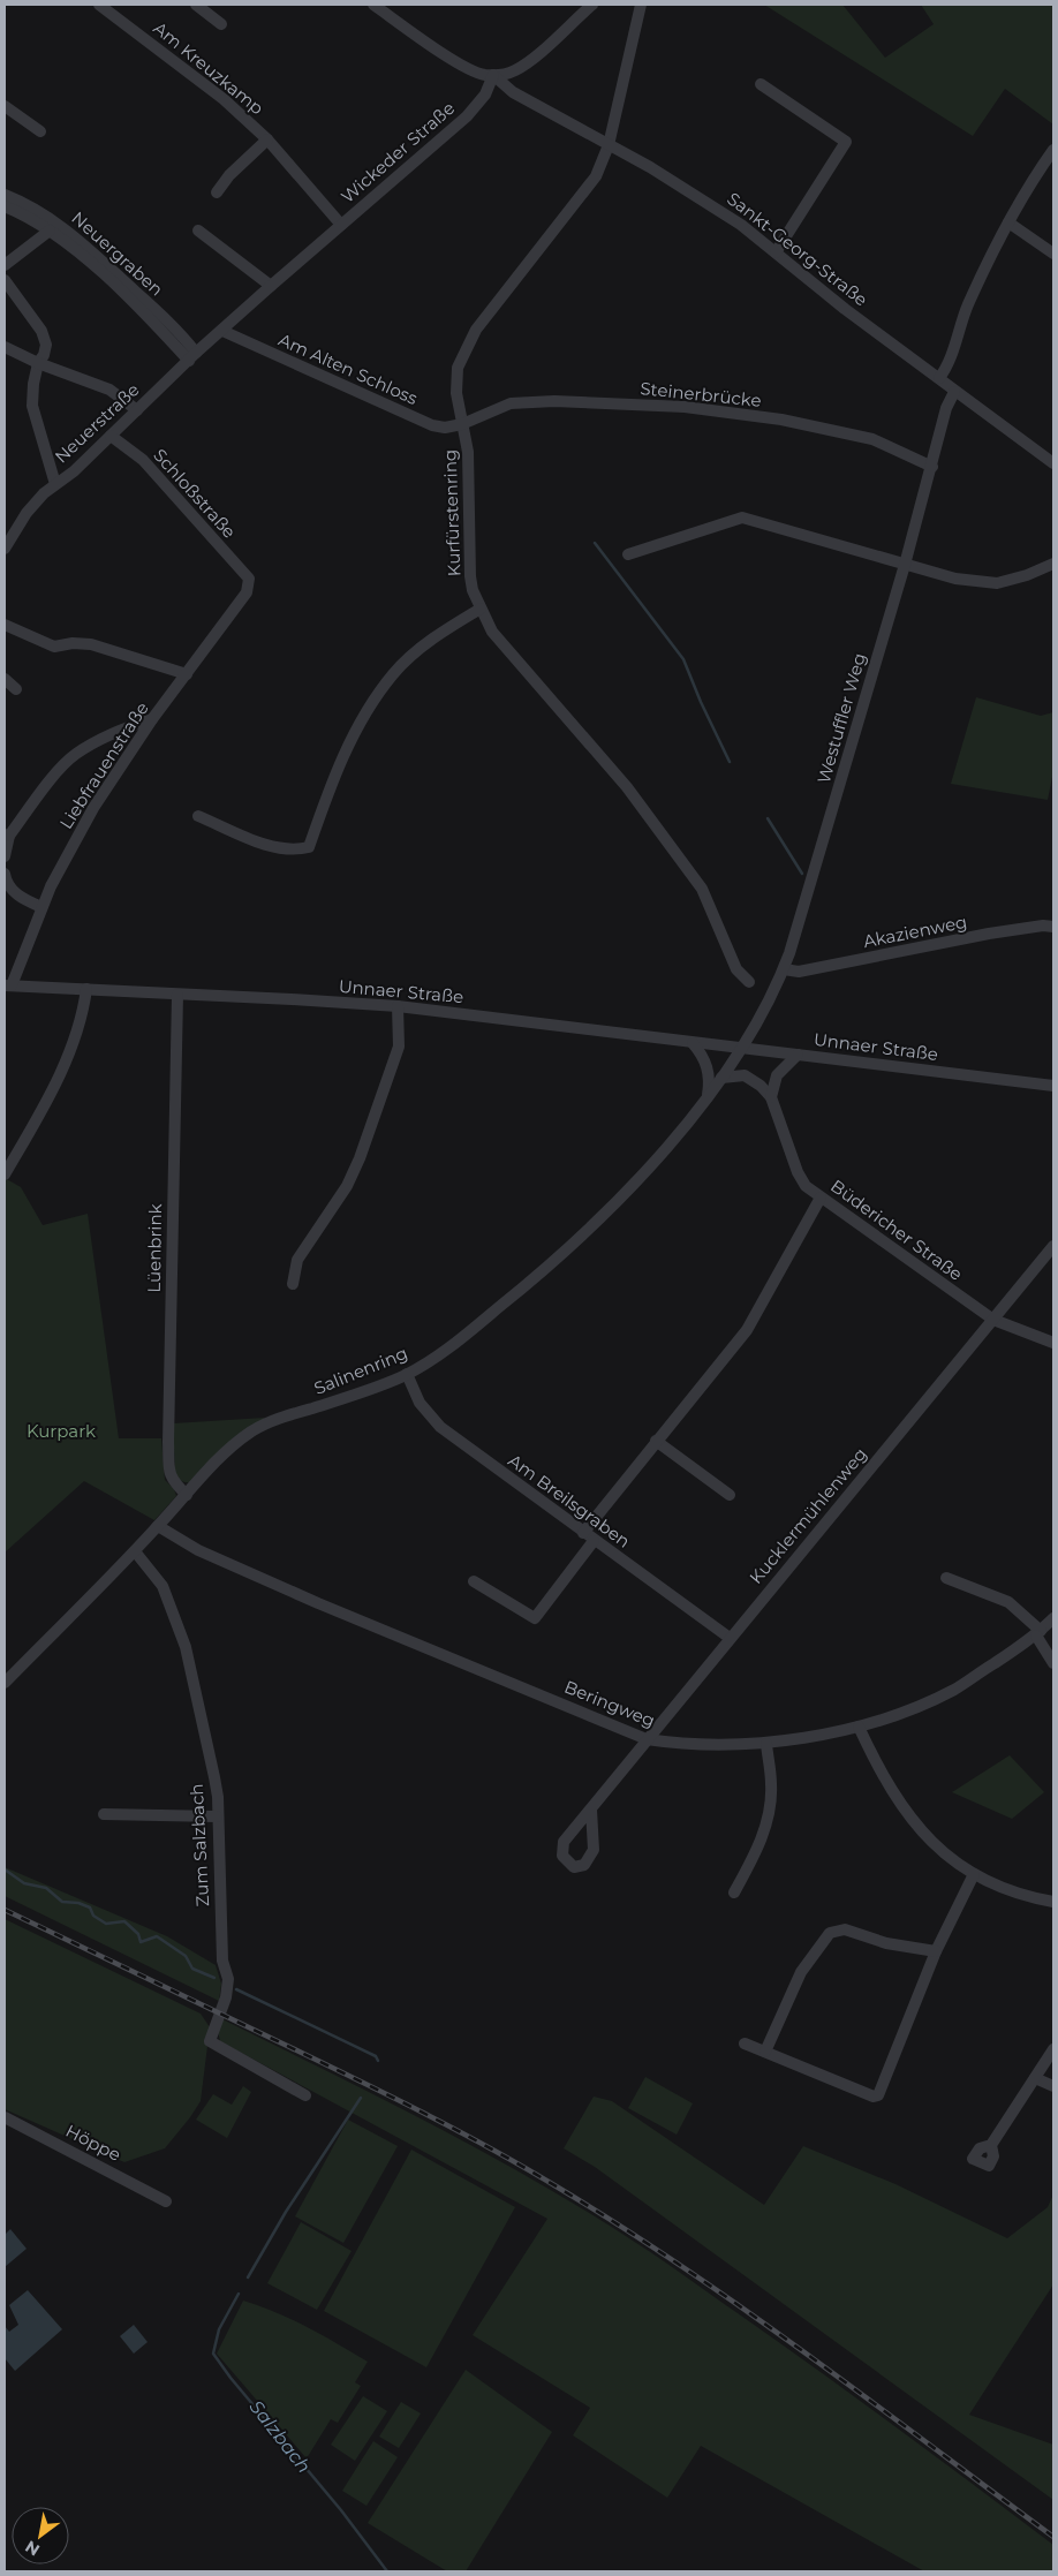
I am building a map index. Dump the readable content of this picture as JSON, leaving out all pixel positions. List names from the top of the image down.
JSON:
{
  "streets": {
    "street": [
      "Am Kreuzkamp",
      "Wickeder Straße",
      "Sankt-Georg-Straße",
      "Neuergraben",
      "Am Alten Schloss",
      "Steinerbrücke",
      "Neuerstraße",
      "Schloßstraße",
      "Kurfürstenring",
      "Westuffler Weg",
      "Liebfrauenstraße",
      "Akazienweg",
      "Unnaer Straße",
      "Büdericher Straße",
      "Lüenbrink",
      "Salinenring",
      "Am Breilsgraben",
      "Kucklermühlenweg",
      "Beringweg",
      "Zum Salzbach",
      "Höppe"
    ]
  },
  "crossings": [
    ["Am Kreuzkamp", "Wickeder Straße"],
    ["Wickeder Straße", "Sankt-Georg-Straße"],
    ["Wickeder Straße", "Am Alten Schloss"],
    ["Wickeder Straße", "Neuerstraße"],
    ["Sankt-Georg-Straße", "Kurfürstenring"],
    ["Sankt-Georg-Straße", "Westuffler Weg"],
    ["Neuergraben", "Neuerstraße"],
    ["Am Alten Schloss", "Steinerbrücke"],
    ["Am Alten Schloss", "Neuerstraße"],
    ["Am Alten Schloss", "Kurfürstenring"],
    ["Steinerbrücke", "Kurfürstenring"],
    ["Steinerbrücke", "Westuffler Weg"],
    ["Neuerstraße", "Schloßstraße"],
    ["Schloßstraße", "Liebfrauenstraße"],
    ["Westuffler Weg", "Akazienweg"],
    ["Westuffler Weg", "Unnaer Straße"],
    ["Westuffler Weg", "Salinenring"],
    ["Liebfrauenstraße", "Unnaer Straße"],
    ["Unnaer Straße", "Lüenbrink"],
    ["Unnaer Straße", "Salinenring"],
    ["Büdericher Straße", "Salinenring"],
    ["Büdericher Straße", "Kucklermühlenweg"],
    ["Lüenbrink", "Salinenring"],
    ["Salinenring", "Am Breilsgraben"],
    ["Salinenring", "Beringweg"],
    ["Salinenring", "Zum Salzbach"],
    ["Am Breilsgraben", "Kucklermühlenweg"],
    ["Kucklermühlenweg", "Beringweg"]
  ],
  "water": ["Salzbach"],
  "parks": ["Kurpark"],
  "north": "bottom left"
}
